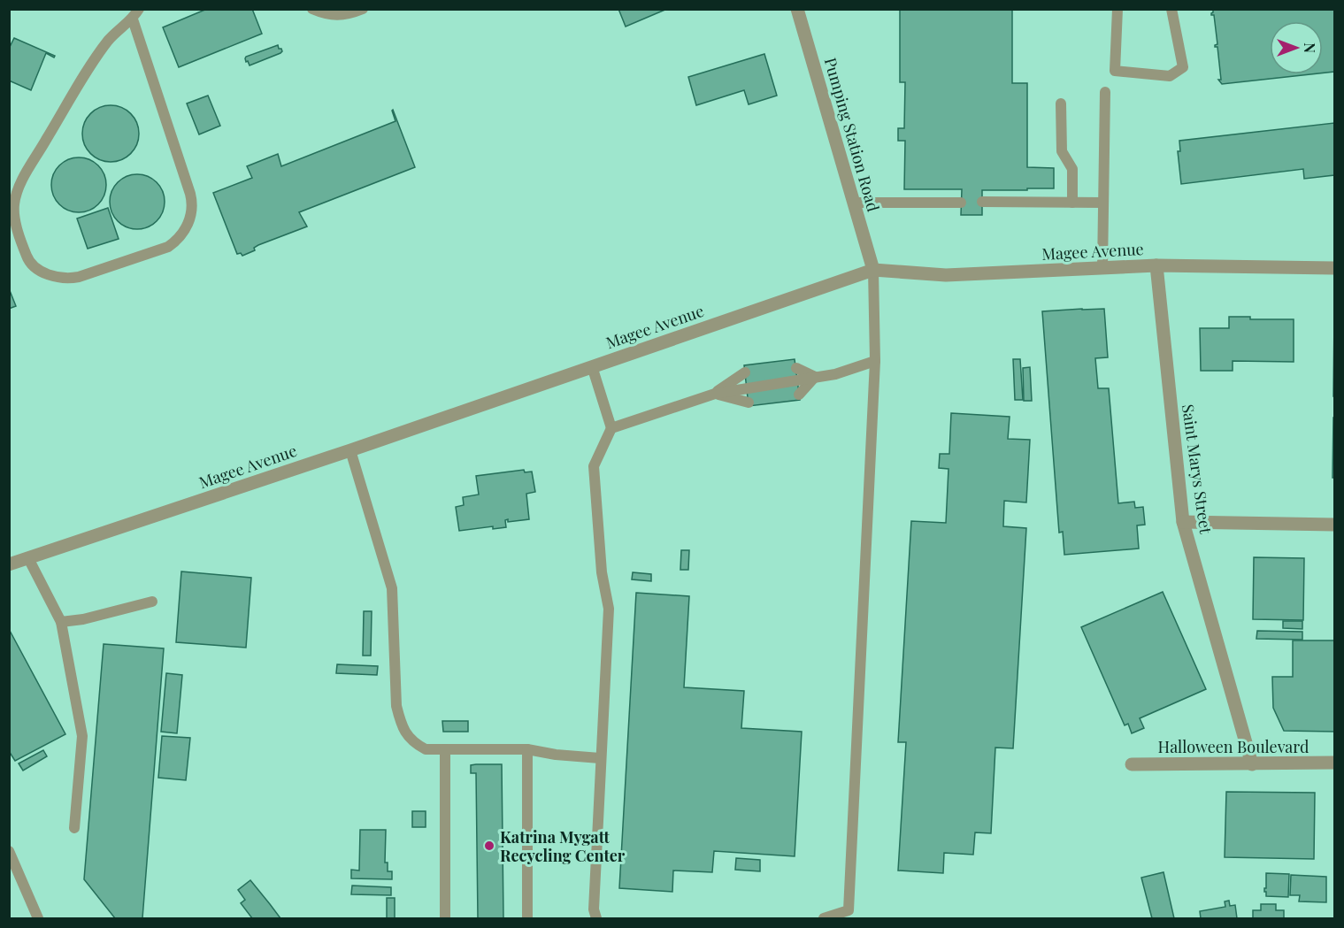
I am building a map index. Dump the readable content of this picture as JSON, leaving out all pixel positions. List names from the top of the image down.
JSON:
{
  "streets": {
    "street": [
      "Pumping Station Road",
      "Magee Avenue",
      "Saint Marys Street",
      "Halloween Boulevard"
    ]
  },
  "crossings": [
    ["Pumping Station Road", "Magee Avenue"],
    ["Magee Avenue", "Saint Marys Street"],
    ["Saint Marys Street", "Halloween Boulevard"]
  ],
  "places": ["Katrina Mygatt Recycling Center"],
  "north": "right"
}
